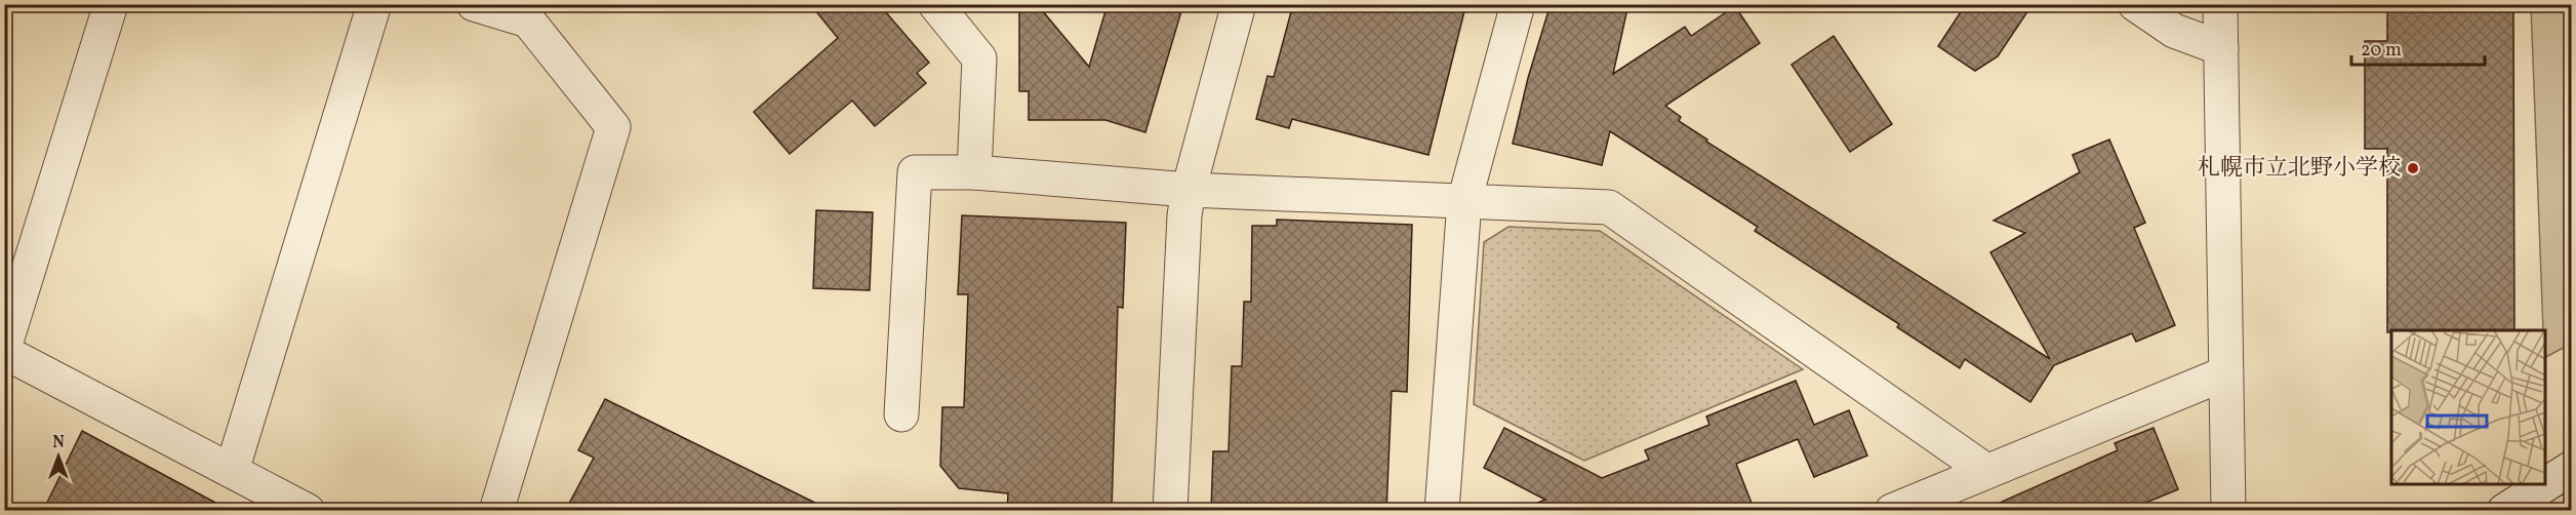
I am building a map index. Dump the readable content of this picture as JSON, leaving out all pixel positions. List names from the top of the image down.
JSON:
{
  "places": ["札幌市立北野小学校"],
  "scale_bar": "20 m",
  "north": "top"
}
